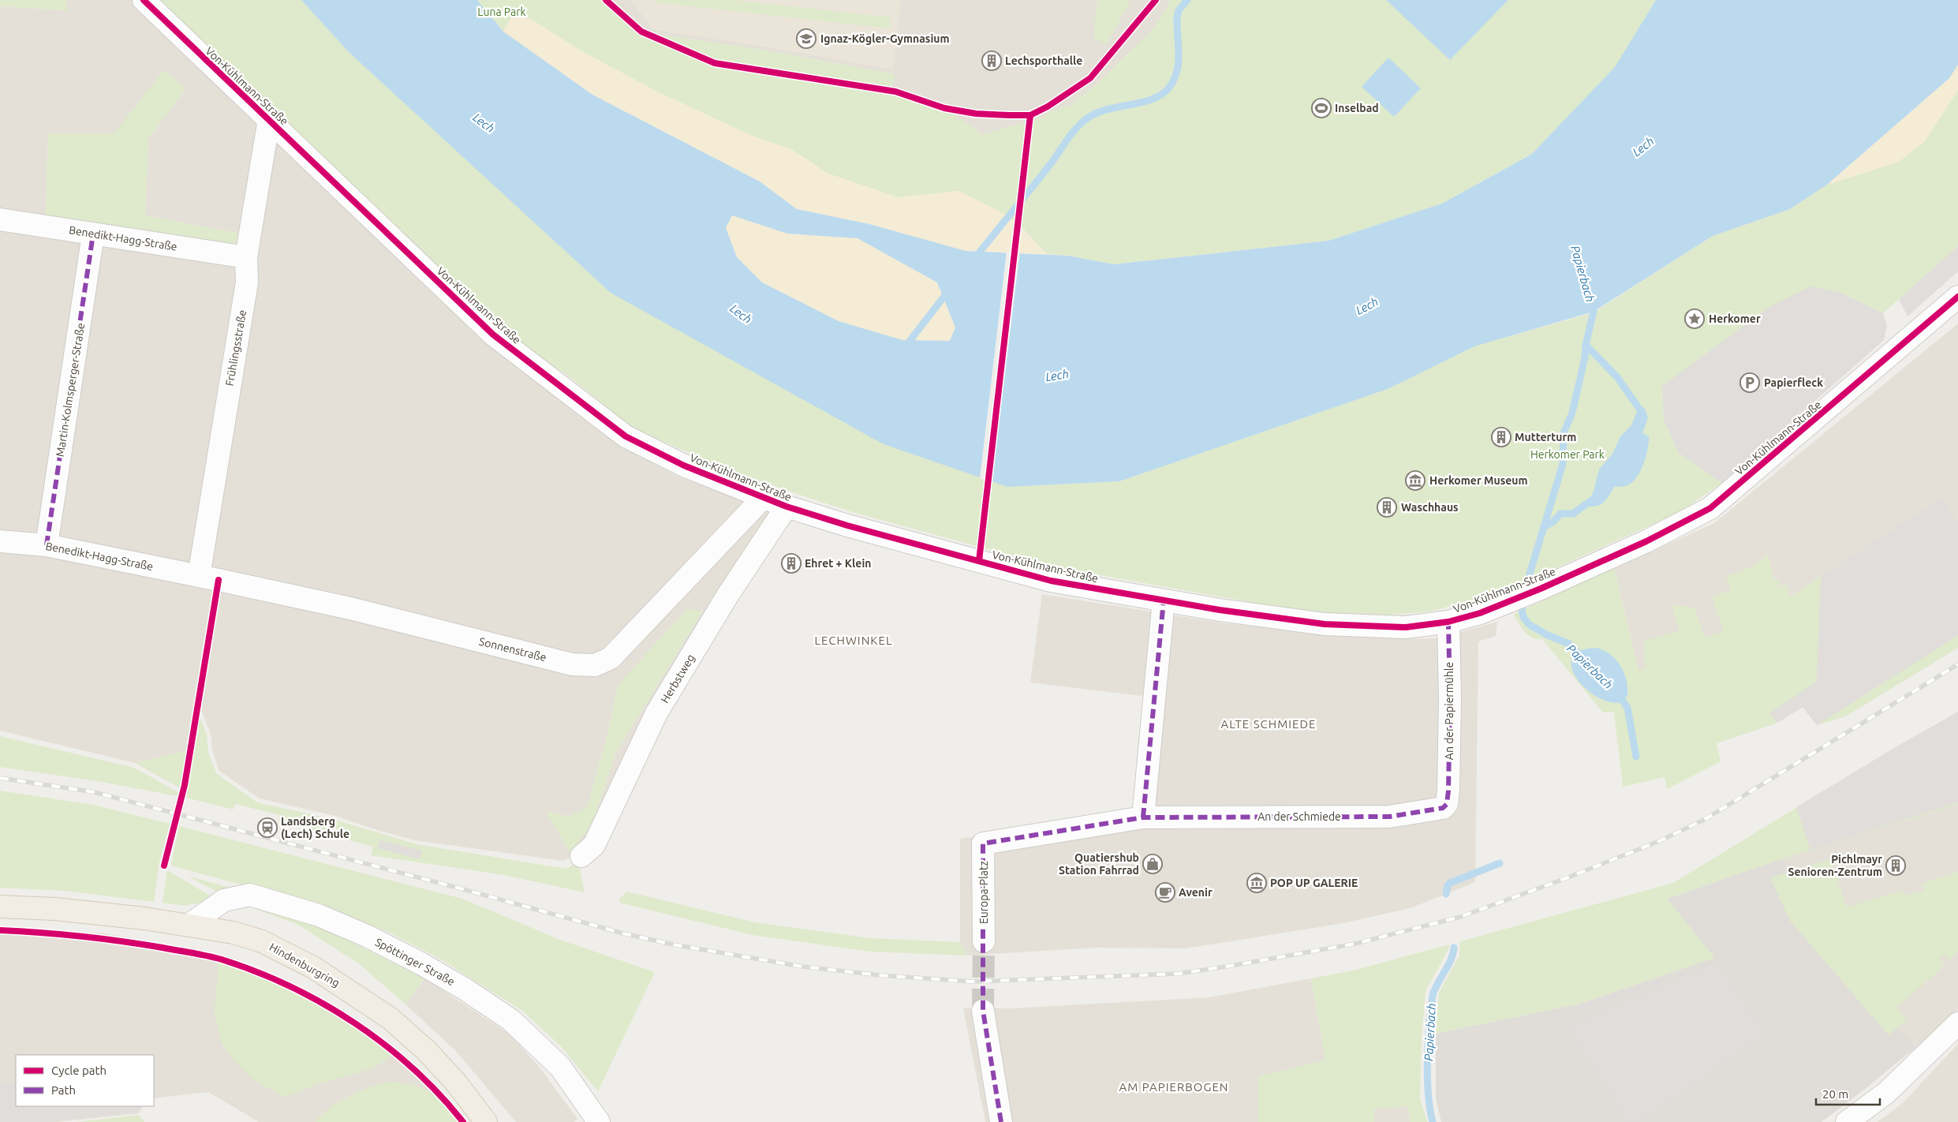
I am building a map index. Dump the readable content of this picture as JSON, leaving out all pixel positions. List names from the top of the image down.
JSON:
{
  "streets": {
    "main road": ["Hindenburgring"],
    "street": [
      "Von-Kühlmann-Straße",
      "Benedikt-Hagg-Straße",
      "Frühlingsstraße",
      "Martin-Kolmsperger-Straße",
      "Sonnenstraße",
      "Herbstweg",
      "An der Papiermühle",
      "An der Schmiede",
      "Europa-Platz",
      "Spöttinger Straße"
    ]
  },
  "crossings": [
    ["Von-Kühlmann-Straße", "Frühlingsstraße"],
    ["Von-Kühlmann-Straße", "Sonnenstraße"],
    ["Von-Kühlmann-Straße", "Herbstweg"],
    ["Von-Kühlmann-Straße", "An der Papiermühle"],
    ["Benedikt-Hagg-Straße", "Frühlingsstraße"],
    ["Benedikt-Hagg-Straße", "Martin-Kolmsperger-Straße"],
    ["Benedikt-Hagg-Straße", "Sonnenstraße"],
    ["Frühlingsstraße", "Sonnenstraße"],
    ["An der Papiermühle", "An der Schmiede"],
    ["An der Schmiede", "Europa-Platz"],
    ["Spöttinger Straße", "Hindenburgring"]
  ],
  "districts": ["LECHWINKEL", "ALTE SCHMIEDE", "AM PAPIERBOGEN"],
  "water": ["Lech", "Papierbach"],
  "parks": ["Luna Park", "Herkomer Park"],
  "places": {
    "school or university": ["Ignaz-Kögler-Gymnasium"],
    "building": [
      "Lechsporthalle",
      "Mutterturm",
      "Waschhaus",
      "Ehret + Klein",
      "Pichlmayr Senioren-Zentrum"
    ],
    "sports": ["Inselbad"],
    "place": ["Herkomer"],
    "parking": ["Papierfleck"],
    "museum": ["Herkomer Museum", "POP UP GALERIE"],
    "station": ["Landsberg (Lech) Schule"],
    "shop": ["Quatiershub Station Fahrrad"],
    "cafe": ["Avenir"]
  },
  "legend": ["Cycle path", "Path"],
  "scale_bar": "20 m"
}
